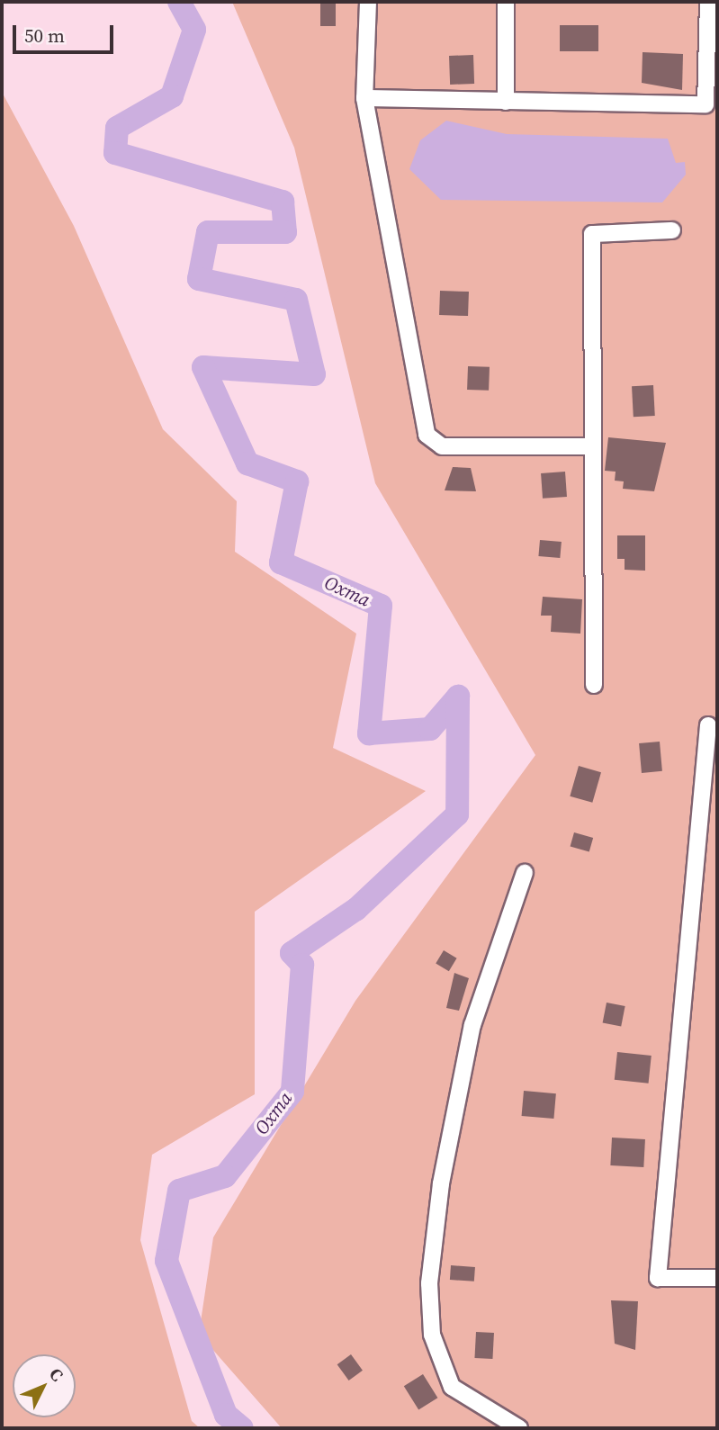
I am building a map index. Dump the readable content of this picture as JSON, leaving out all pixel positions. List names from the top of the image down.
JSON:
{
  "water": ["Охта"],
  "scale_bar": "50 m",
  "north": "top right"
}
